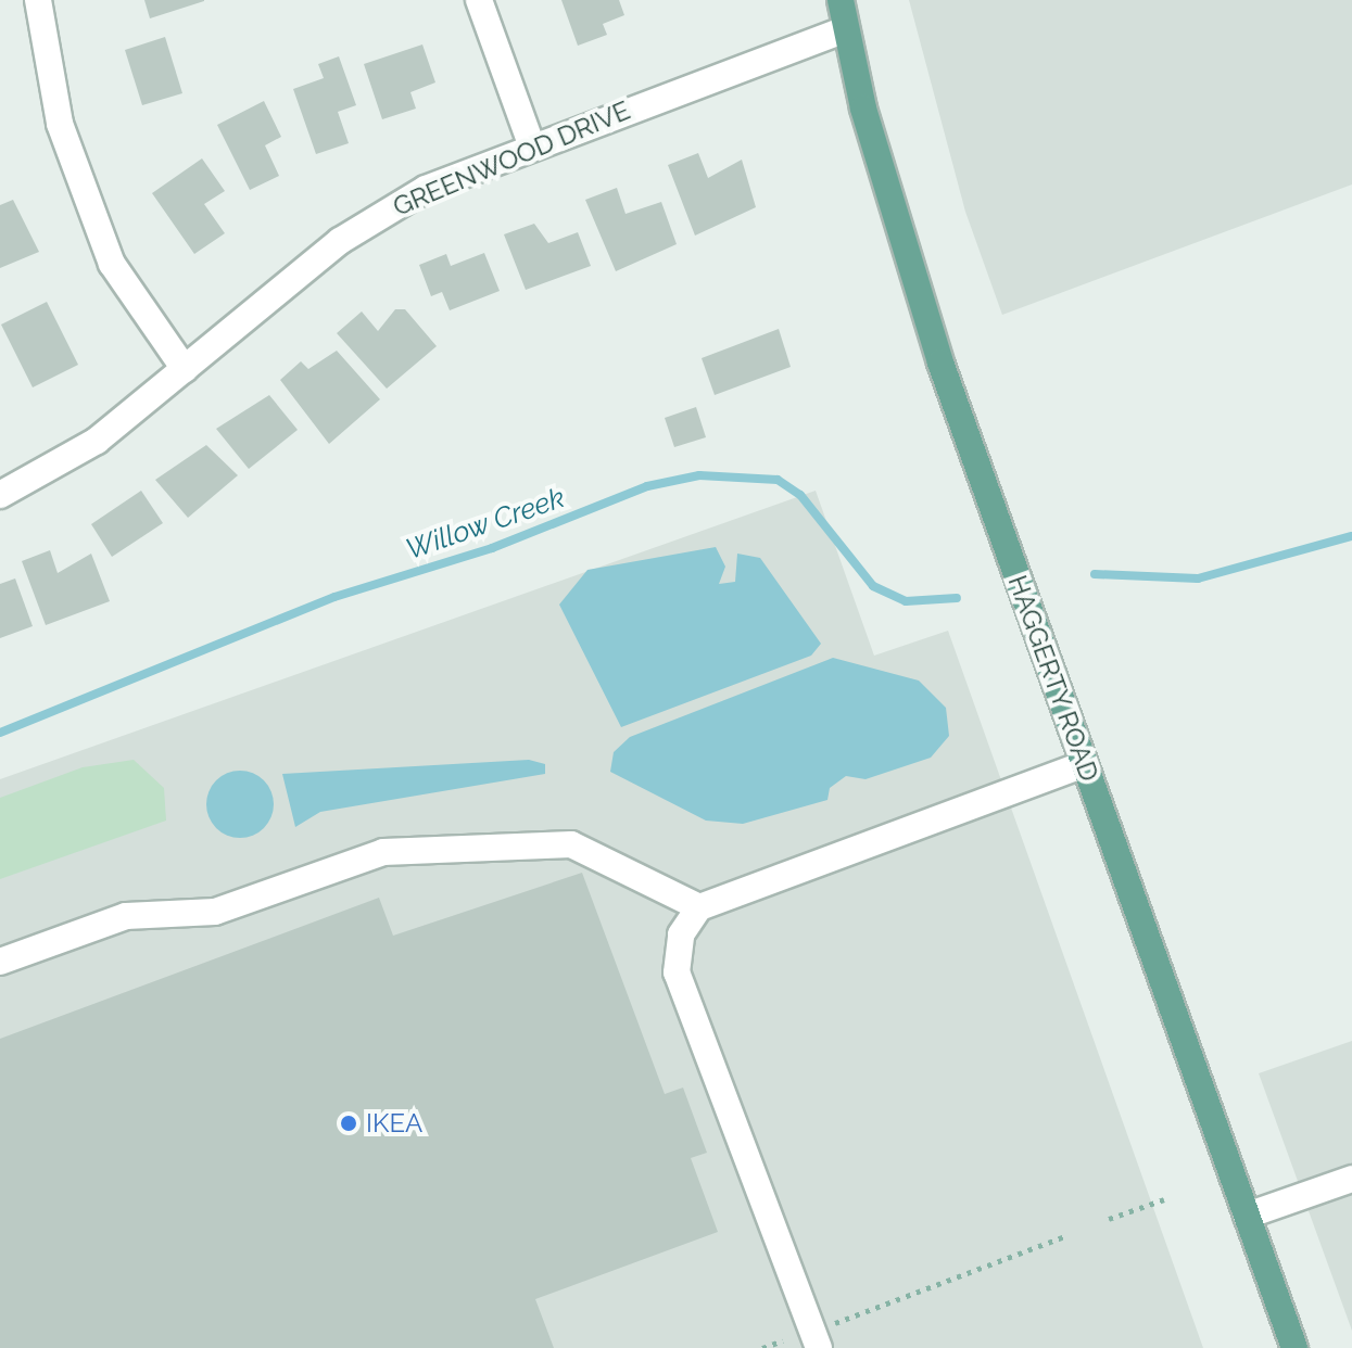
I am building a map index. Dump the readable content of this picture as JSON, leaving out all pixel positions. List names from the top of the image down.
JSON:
{
  "streets": {
    "main road": ["HAGGERTY ROAD"],
    "street": ["GREENWOOD DRIVE"]
  },
  "crossings": [
    ["GREENWOOD DRIVE", "HAGGERTY ROAD"]
  ],
  "water": ["Willow Creek"],
  "places": ["IKEA"]
}
